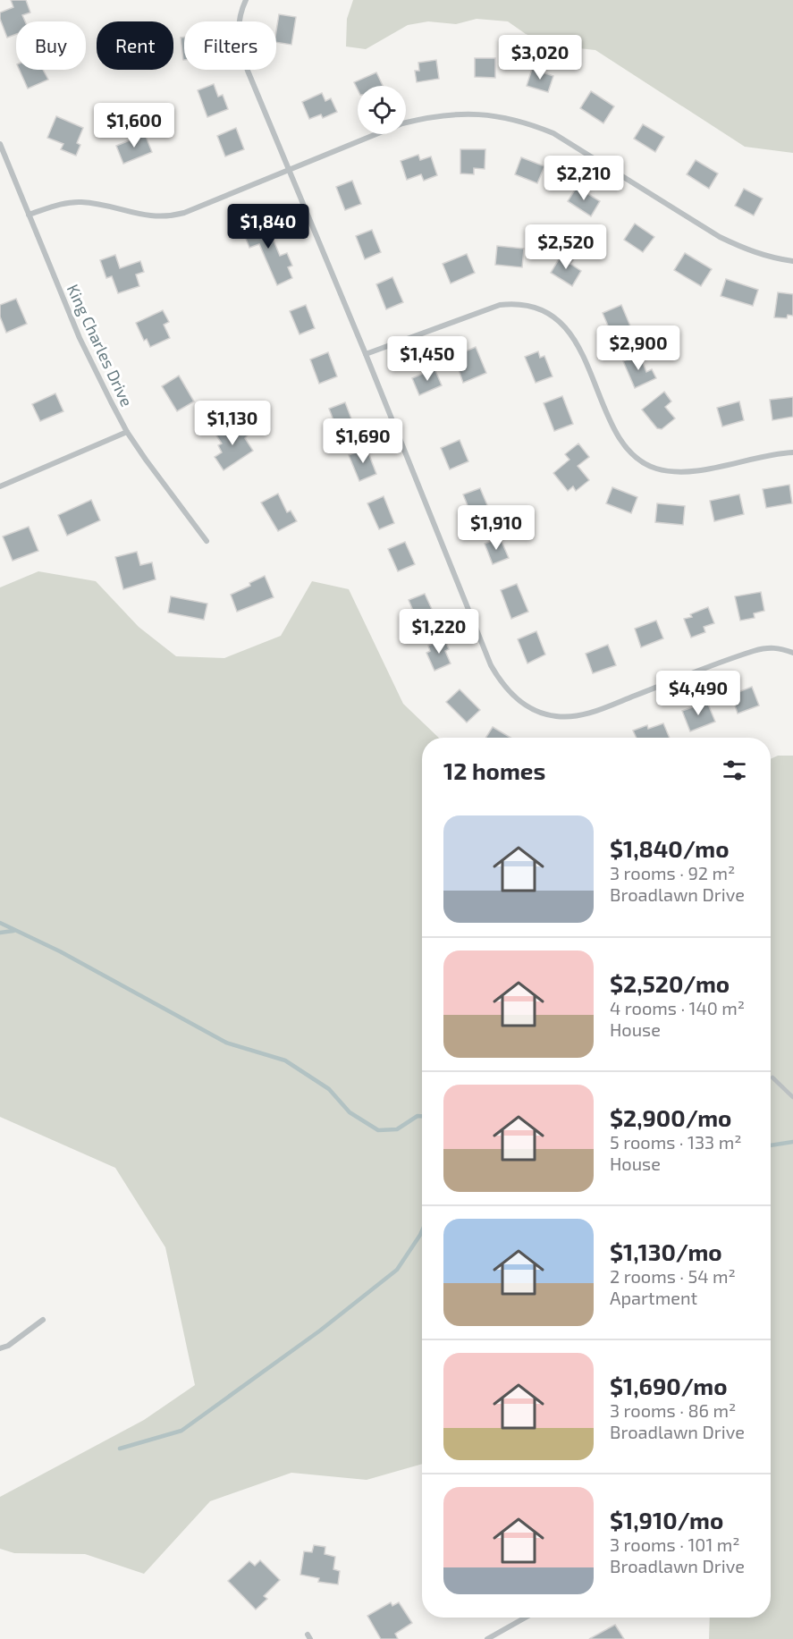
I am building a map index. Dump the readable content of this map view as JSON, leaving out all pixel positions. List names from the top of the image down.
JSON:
{
  "streets": {
    "street": ["King Charles Drive"]
  },
  "page": {
    "chip": ["Buy", "Rent", "Filters"],
    "price": [
      "$3,020",
      "$1,600",
      "$2,210",
      "$1,840",
      "$2,520",
      "$2,900",
      "$1,450",
      "$1,130",
      "$1,690",
      "$1,910",
      "$1,220",
      "$4,490"
    ],
    "heading": "12 homes",
    "list": [
      {
        "name": "$1,840/mo",
        "note": "3 rooms · 92 m² · Broadlawn Drive"
      },
      {
        "name": "$2,520/mo",
        "note": "4 rooms · 140 m² · House"
      },
      {
        "name": "$2,900/mo",
        "note": "5 rooms · 133 m² · House"
      },
      {
        "name": "$1,130/mo",
        "note": "2 rooms · 54 m² · Apartment"
      },
      {
        "name": "$1,690/mo",
        "note": "3 rooms · 86 m² · Broadlawn Drive"
      },
      {
        "name": "$1,910/mo",
        "note": "3 rooms · 101 m² · Broadlawn Drive"
      }
    ]
  }
}
